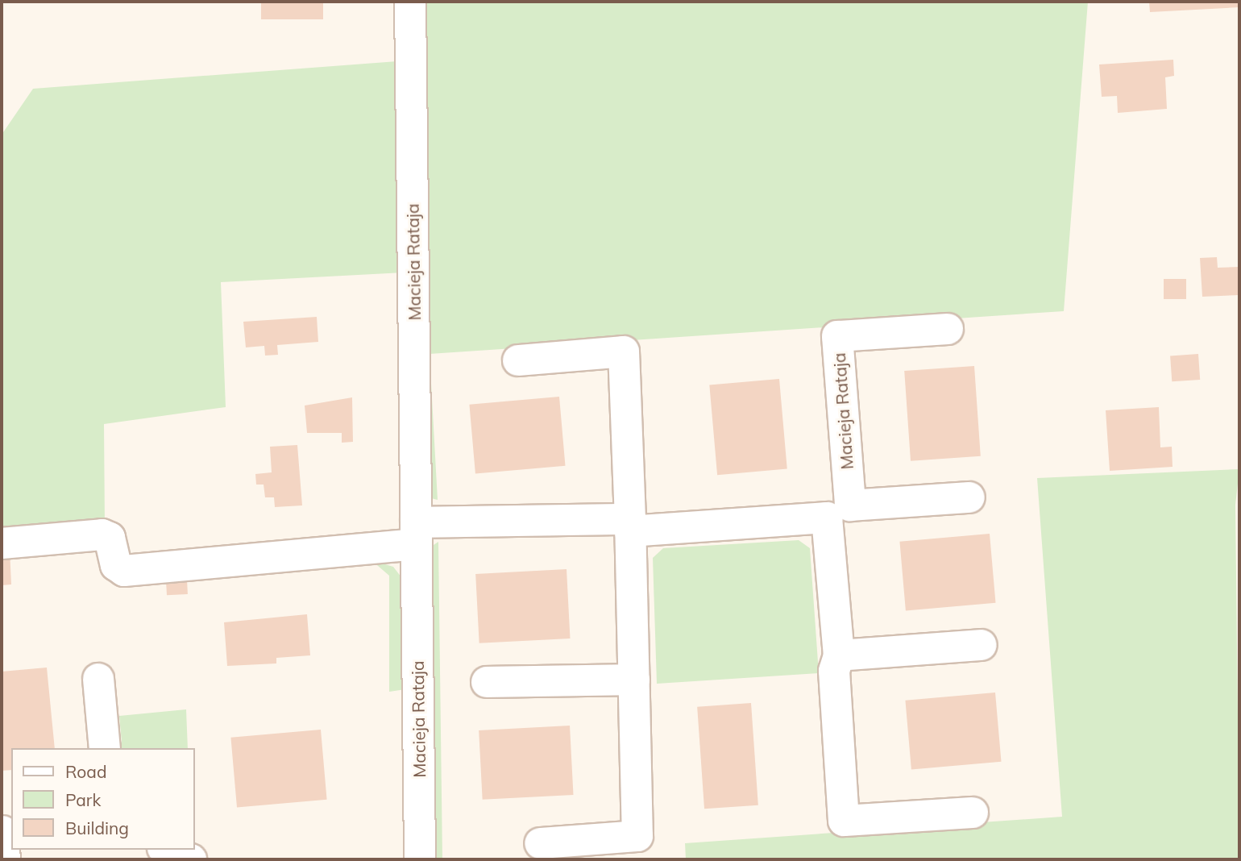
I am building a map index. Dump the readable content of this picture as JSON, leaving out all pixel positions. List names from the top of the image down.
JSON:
{
  "streets": {
    "street": ["Macieja Rataja"]
  },
  "legend": ["Road", "Park", "Building"]
}
